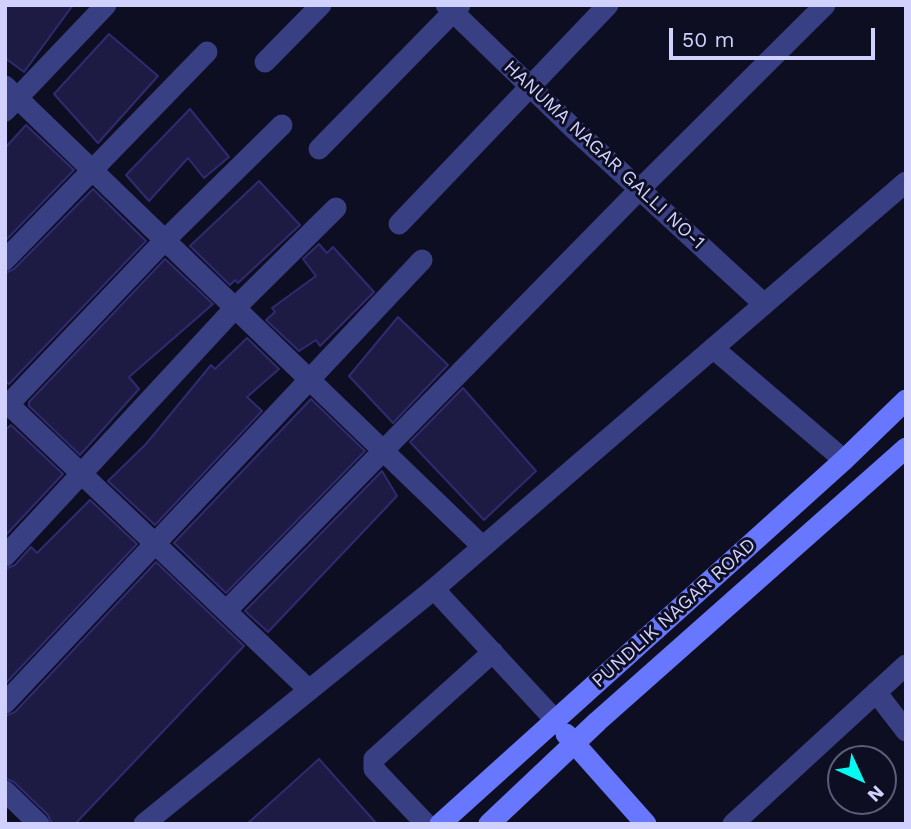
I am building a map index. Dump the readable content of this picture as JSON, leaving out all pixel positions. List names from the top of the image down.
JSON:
{
  "streets": {
    "main road": ["PUNDLIK NAGAR ROAD"],
    "street": ["HANUMA NAGAR GALLI NO-1"]
  },
  "scale_bar": "50 m",
  "north": "bottom right"
}
